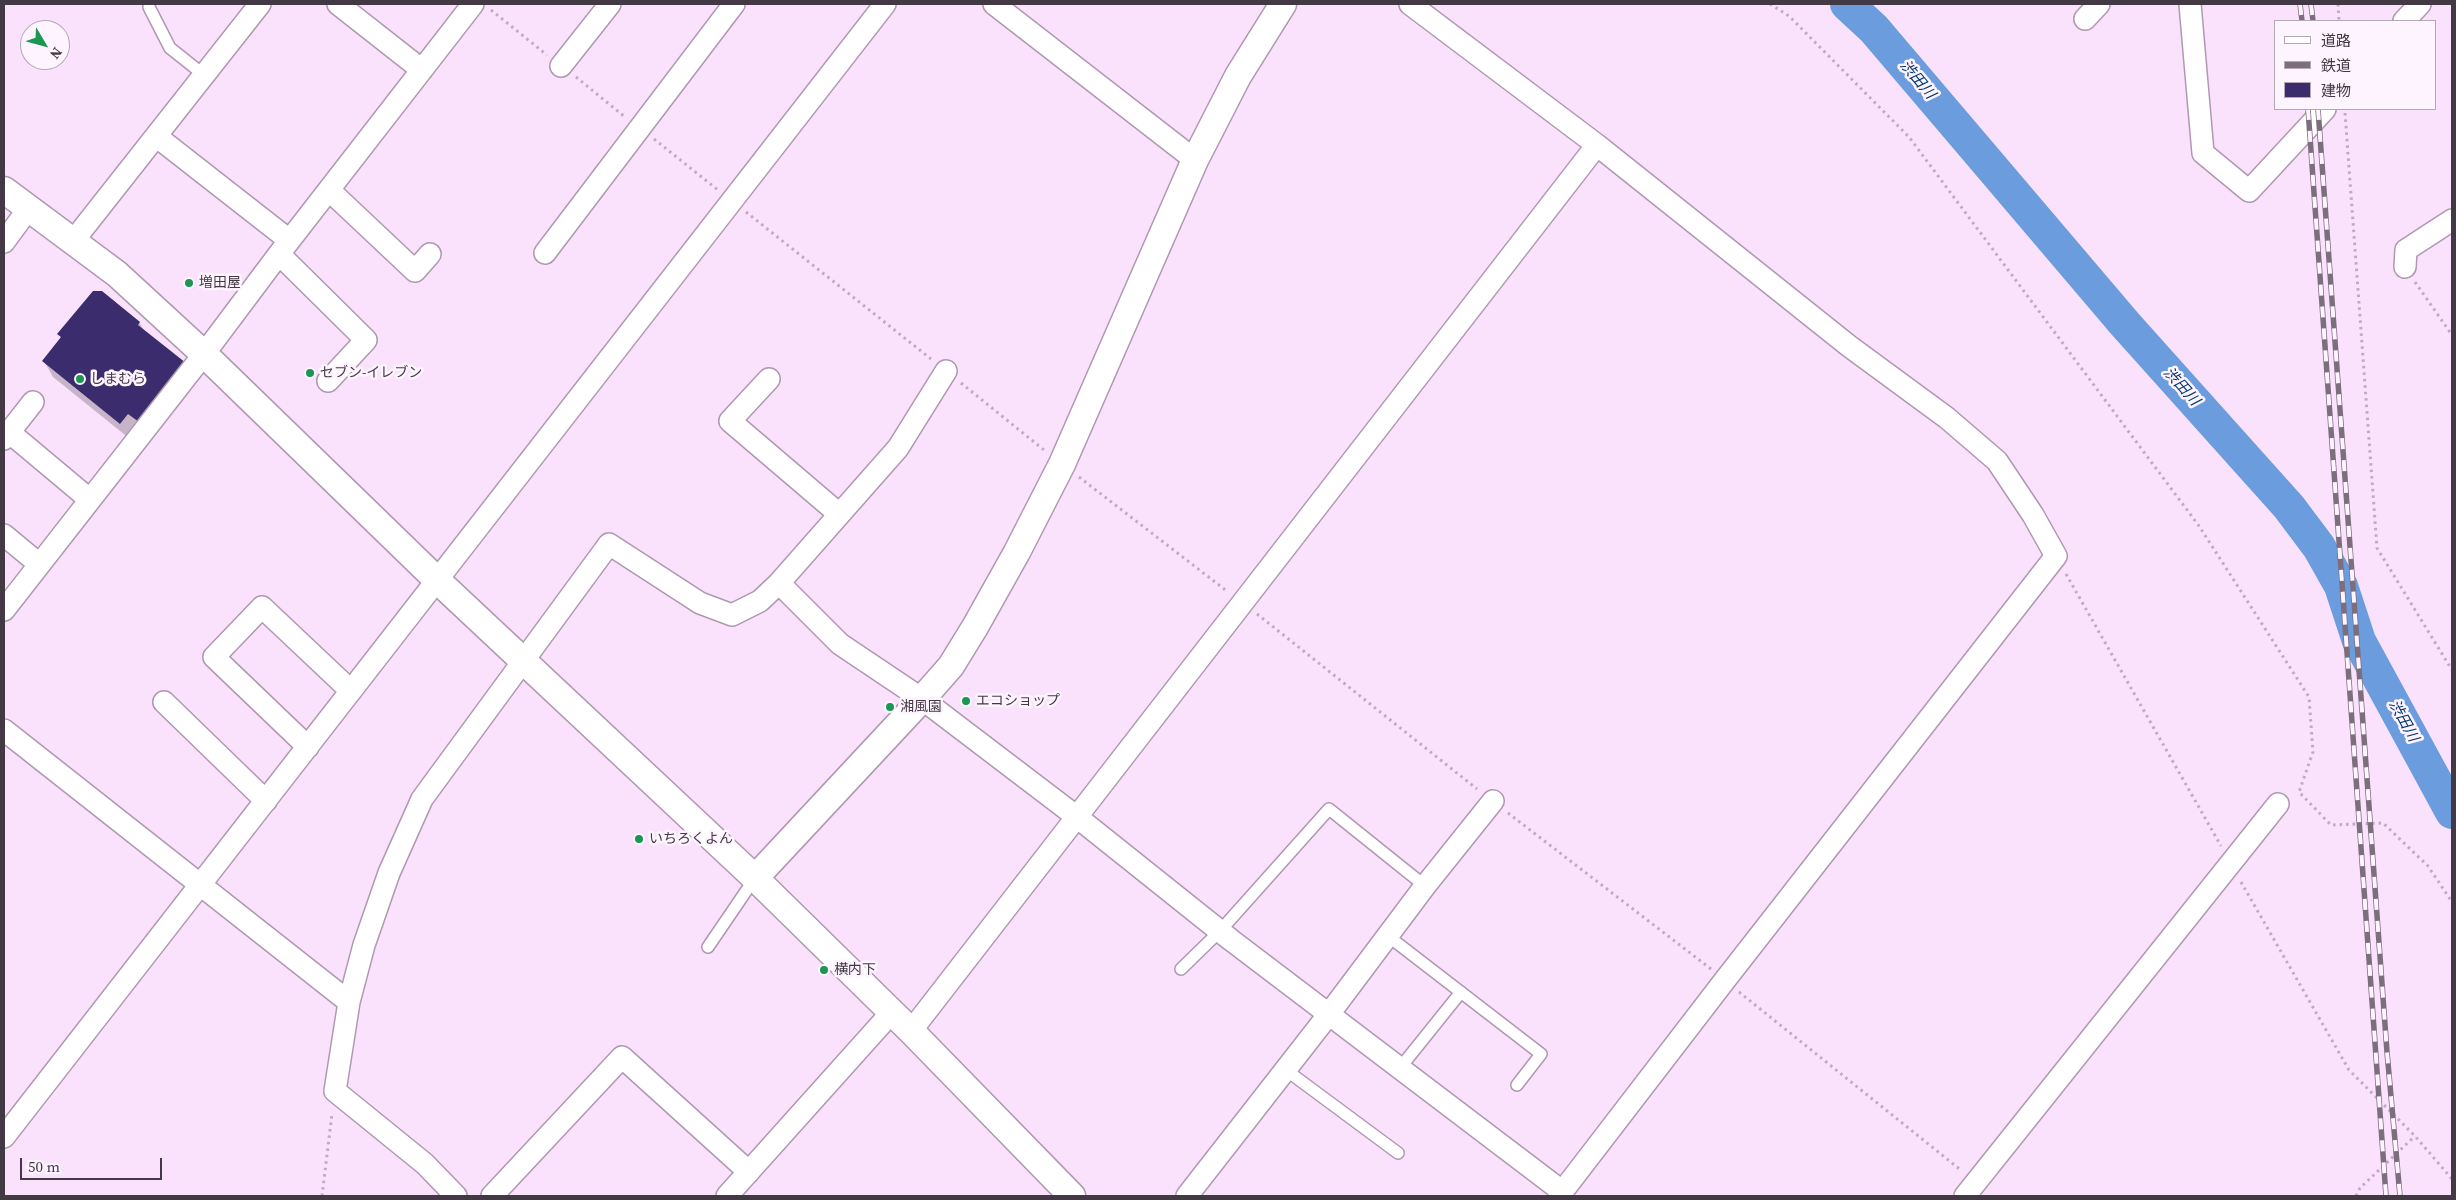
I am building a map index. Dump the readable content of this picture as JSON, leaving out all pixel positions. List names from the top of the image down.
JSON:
{
  "water": ["渋田川"],
  "places": [
    "増田屋",
    "セブン-イレブン",
    "しまむら",
    "エコショップ",
    "湘風園",
    "いちろくよん",
    "横内下"
  ],
  "legend": ["道路", "鉄道", "建物"],
  "scale_bar": "50 m",
  "north": "bottom right"
}
